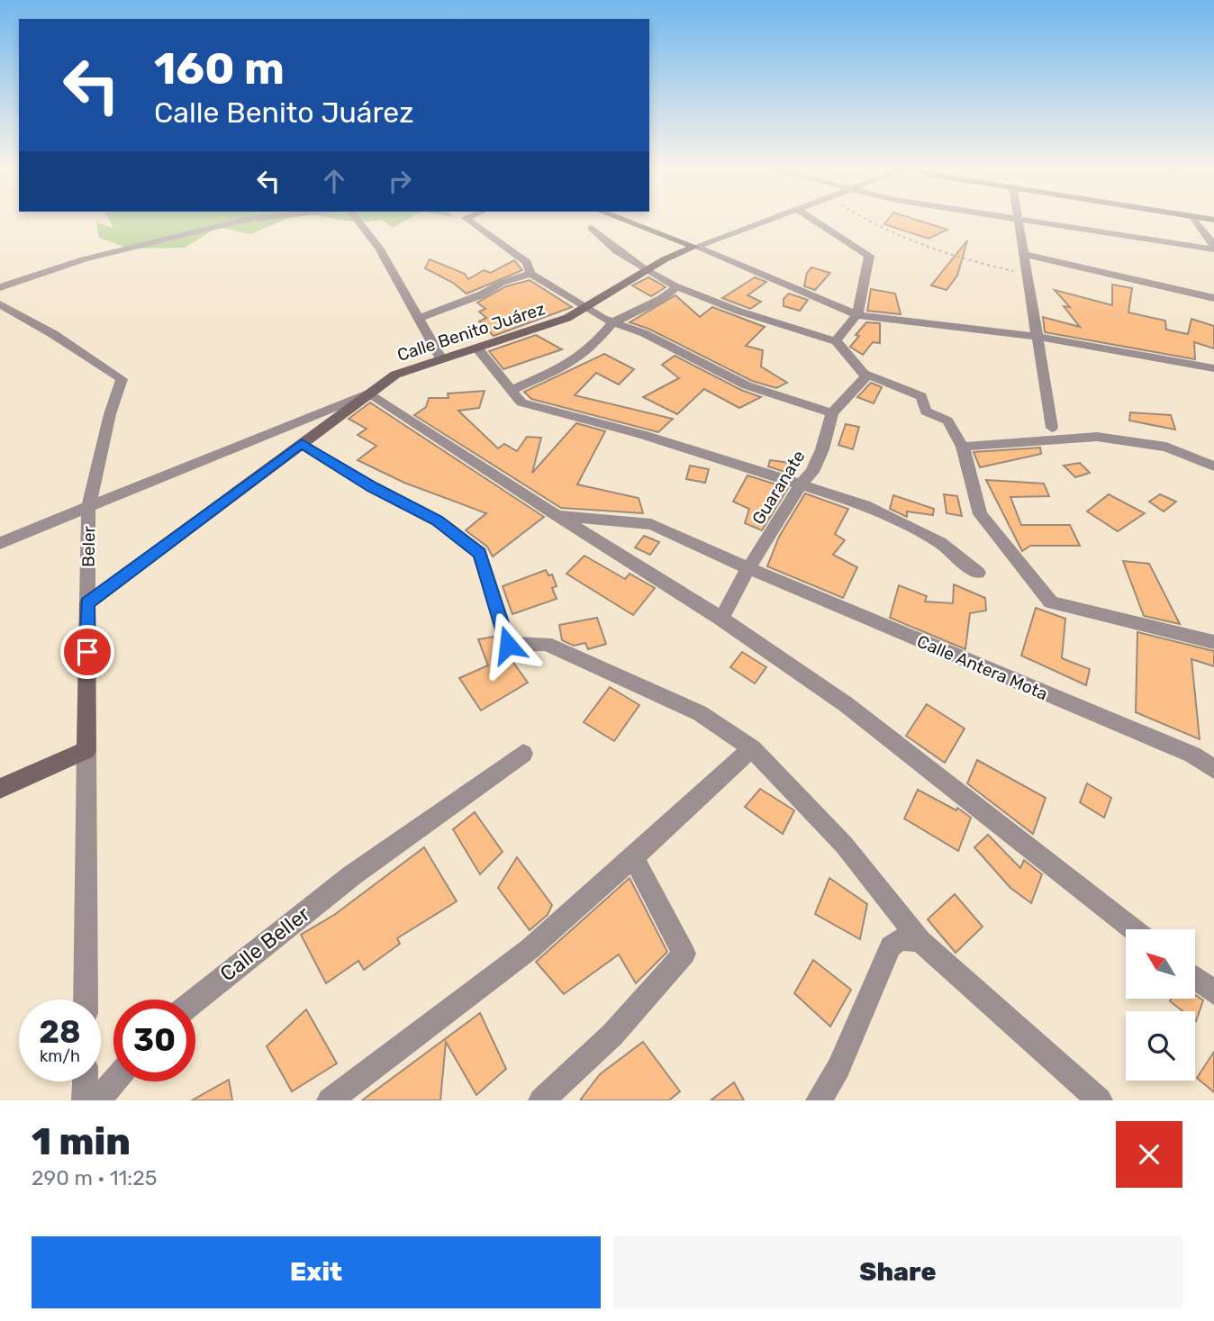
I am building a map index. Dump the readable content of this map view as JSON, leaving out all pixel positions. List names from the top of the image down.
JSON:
{
  "streets": {
    "main road": ["Calle Benito Juárez", "Beler"],
    "street": ["Guaranate", "Calle Antera Mota", "Calle Beller"]
  },
  "crossings": [
    ["Calle Benito Juárez", "Beler"],
    ["Guaranate", "Calle Antera Mota"]
  ],
  "north": "top left",
  "page": {
    "turn": ["160 m", "Calle Benito Juárez"],
    "speed": "28 km/h",
    "limit": "30",
    "heading": ["1 min", "290 m · 11:25"],
    "buttons": ["Exit", "Share"]
  }
}
